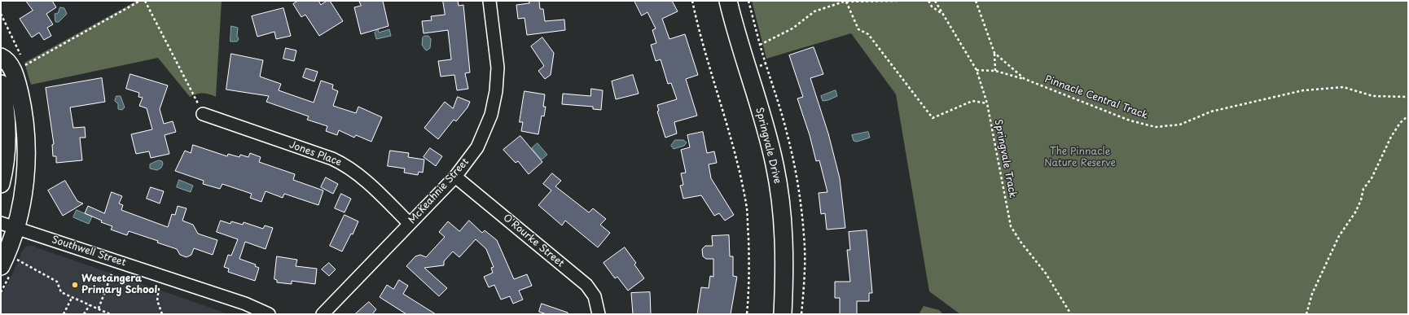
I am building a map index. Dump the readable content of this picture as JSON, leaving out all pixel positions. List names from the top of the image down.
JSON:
{
  "streets": {
    "street": [
      "Springvale Drive",
      "Jones Place",
      "McKeahnie Street",
      "O'Rourke Street",
      "Southwell Street"
    ],
    "path": ["Pinnacle Central Track", "Springvale Track"]
  },
  "crossings": [
    ["Jones Place", "McKeahnie Street"],
    ["McKeahnie Street", "O'Rourke Street"]
  ],
  "parks": ["The Pinnacle Nature Reserve"],
  "places": ["Weetangera Primary School"]
}
